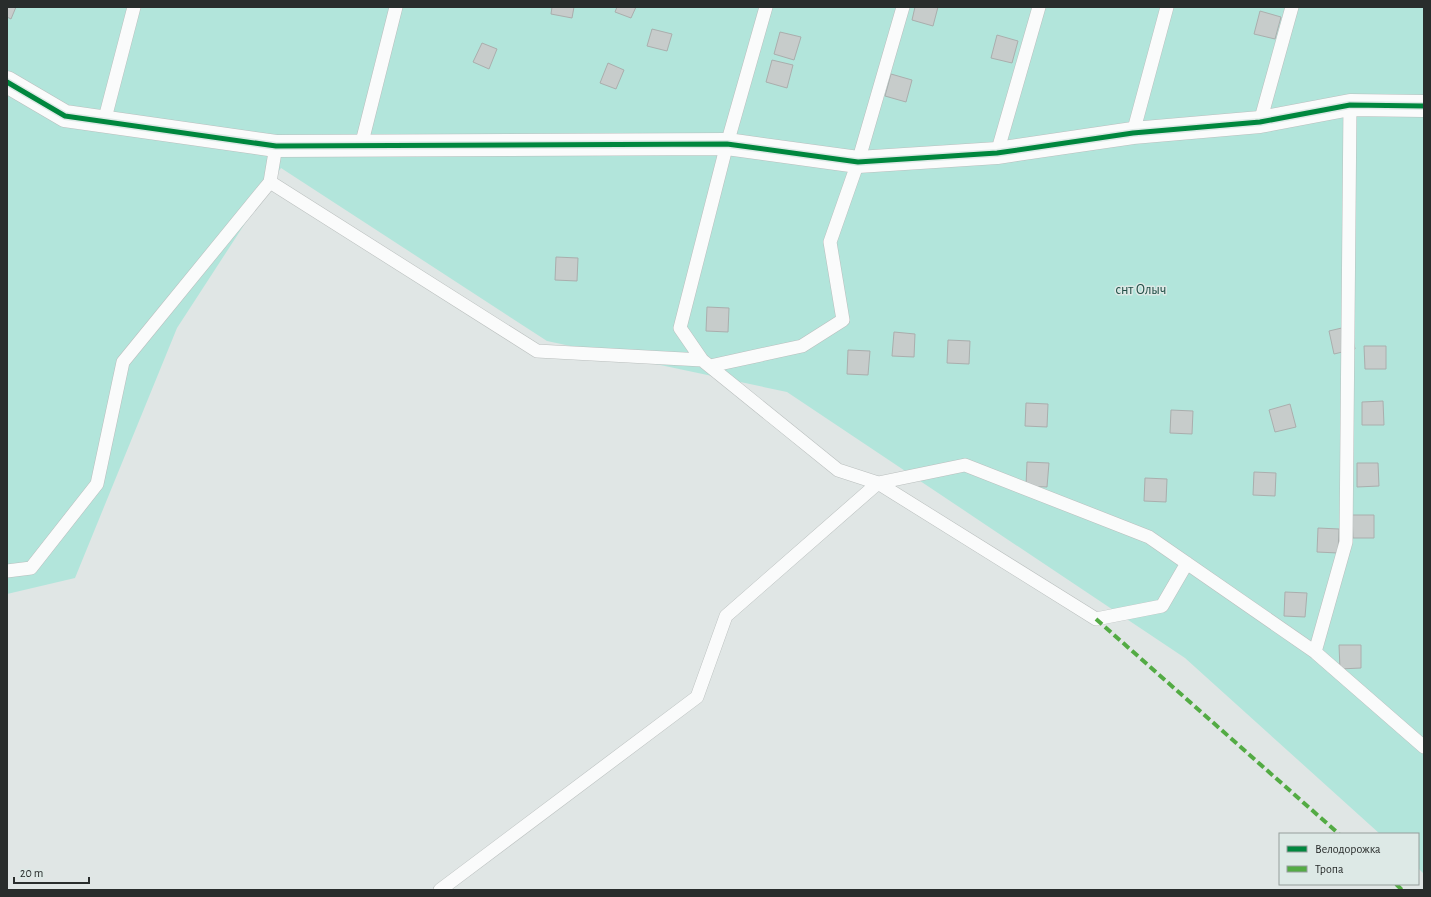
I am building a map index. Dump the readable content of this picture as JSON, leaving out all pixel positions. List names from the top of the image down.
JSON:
{
  "parks": ["снт Олыч"],
  "legend": ["Велодорожка", "Тропа"],
  "scale_bar": "20 m"
}
